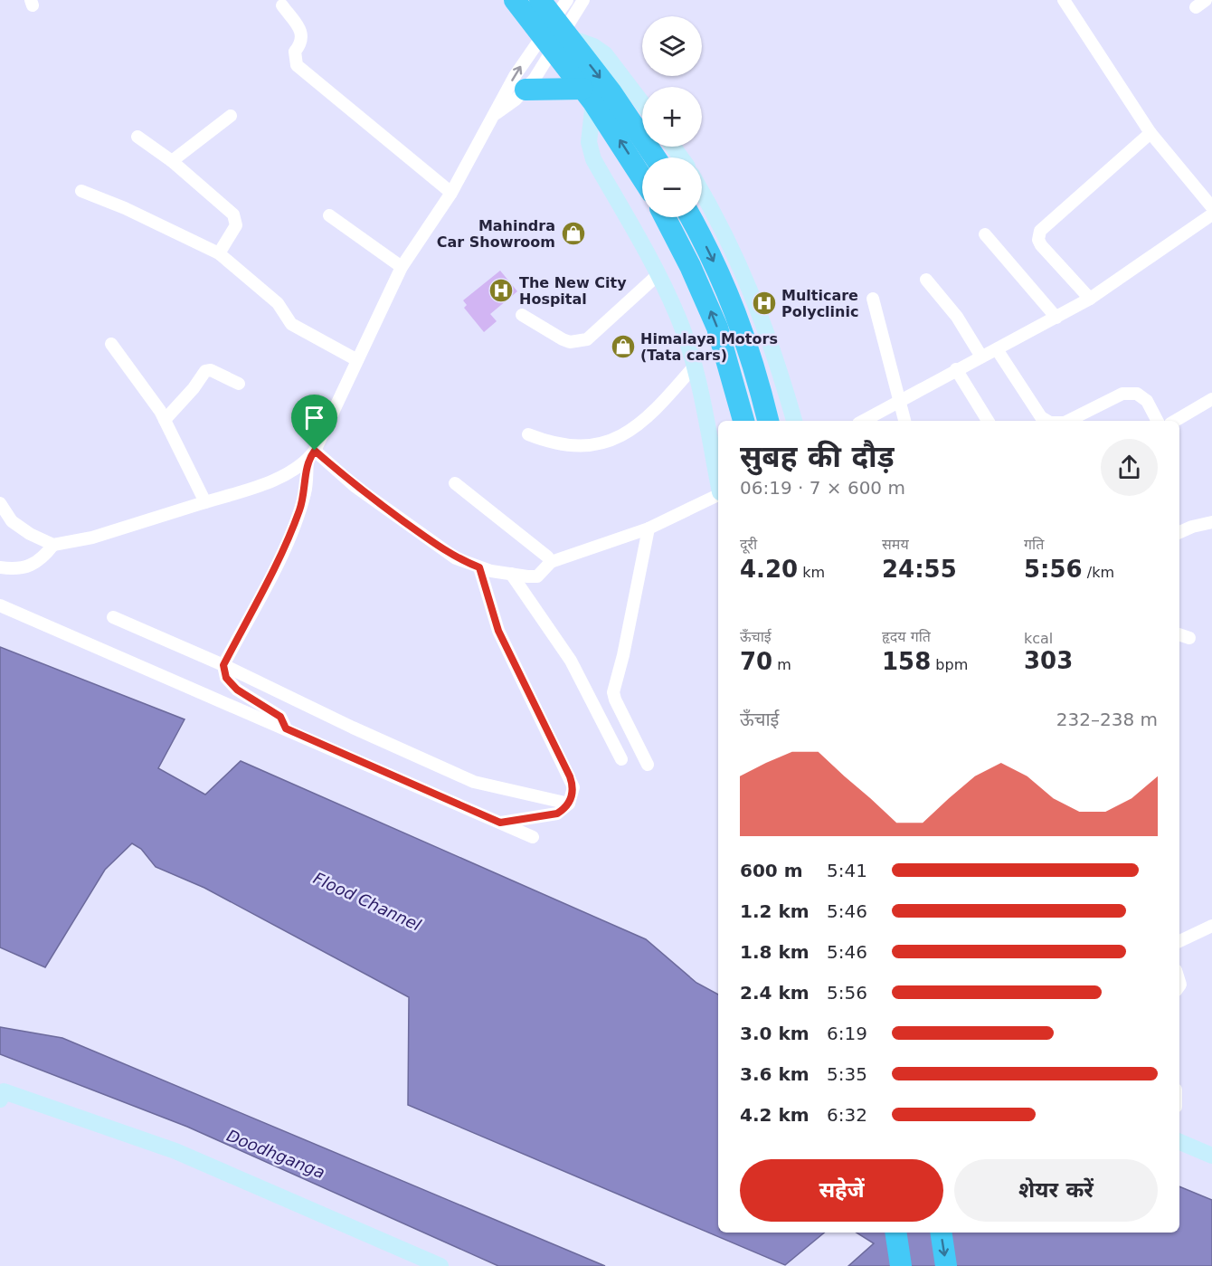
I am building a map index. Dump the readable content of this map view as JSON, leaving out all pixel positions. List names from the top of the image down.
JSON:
{
  "water": ["Flood Channel", "Doodhganga"],
  "places": {
    "shop": ["Mahindra Car Showroom", "Himalaya Motors (Tata cars)"],
    "hospital": ["The New City Hospital", "Multicare Polyclinic"]
  },
  "page": {
    "map_buttons": ["+", "−"],
    "heading": ["सुबह की दौड़", "06:19 · 7 × 600 m"],
    "stats": [
      ["दूरी", "4.20 km"],
      ["समय", "24:55"],
      ["गति", "5:56 /km"],
      ["ऊँचाई", "70 m"],
      ["हृदय गति", "158 bpm"],
      ["kcal", "303"]
    ],
    "chart": ["ऊँचाई", "232–238 m"],
    "list": [
      {
        "name": "600 m",
        "note": "5:41"
      },
      {
        "name": "1.2 km",
        "note": "5:46"
      },
      {
        "name": "1.8 km",
        "note": "5:46"
      },
      {
        "name": "2.4 km",
        "note": "5:56"
      },
      {
        "name": "3.0 km",
        "note": "6:19"
      },
      {
        "name": "3.6 km",
        "note": "5:35"
      },
      {
        "name": "4.2 km",
        "note": "6:32"
      }
    ],
    "buttons": ["सहेजें", "शेयर करें"]
  }
}
